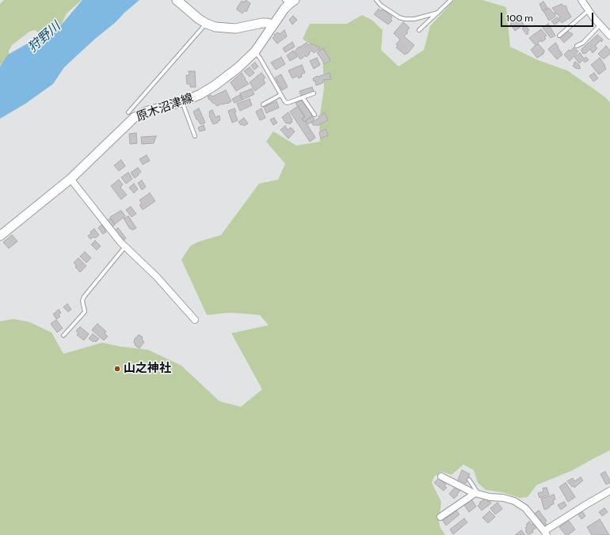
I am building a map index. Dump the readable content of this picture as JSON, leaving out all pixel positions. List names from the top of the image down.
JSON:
{
  "streets": {
    "main road": ["原木沼津線"]
  },
  "water": ["狩野川"],
  "places": ["山之神社"],
  "scale_bar": "100 m"
}
